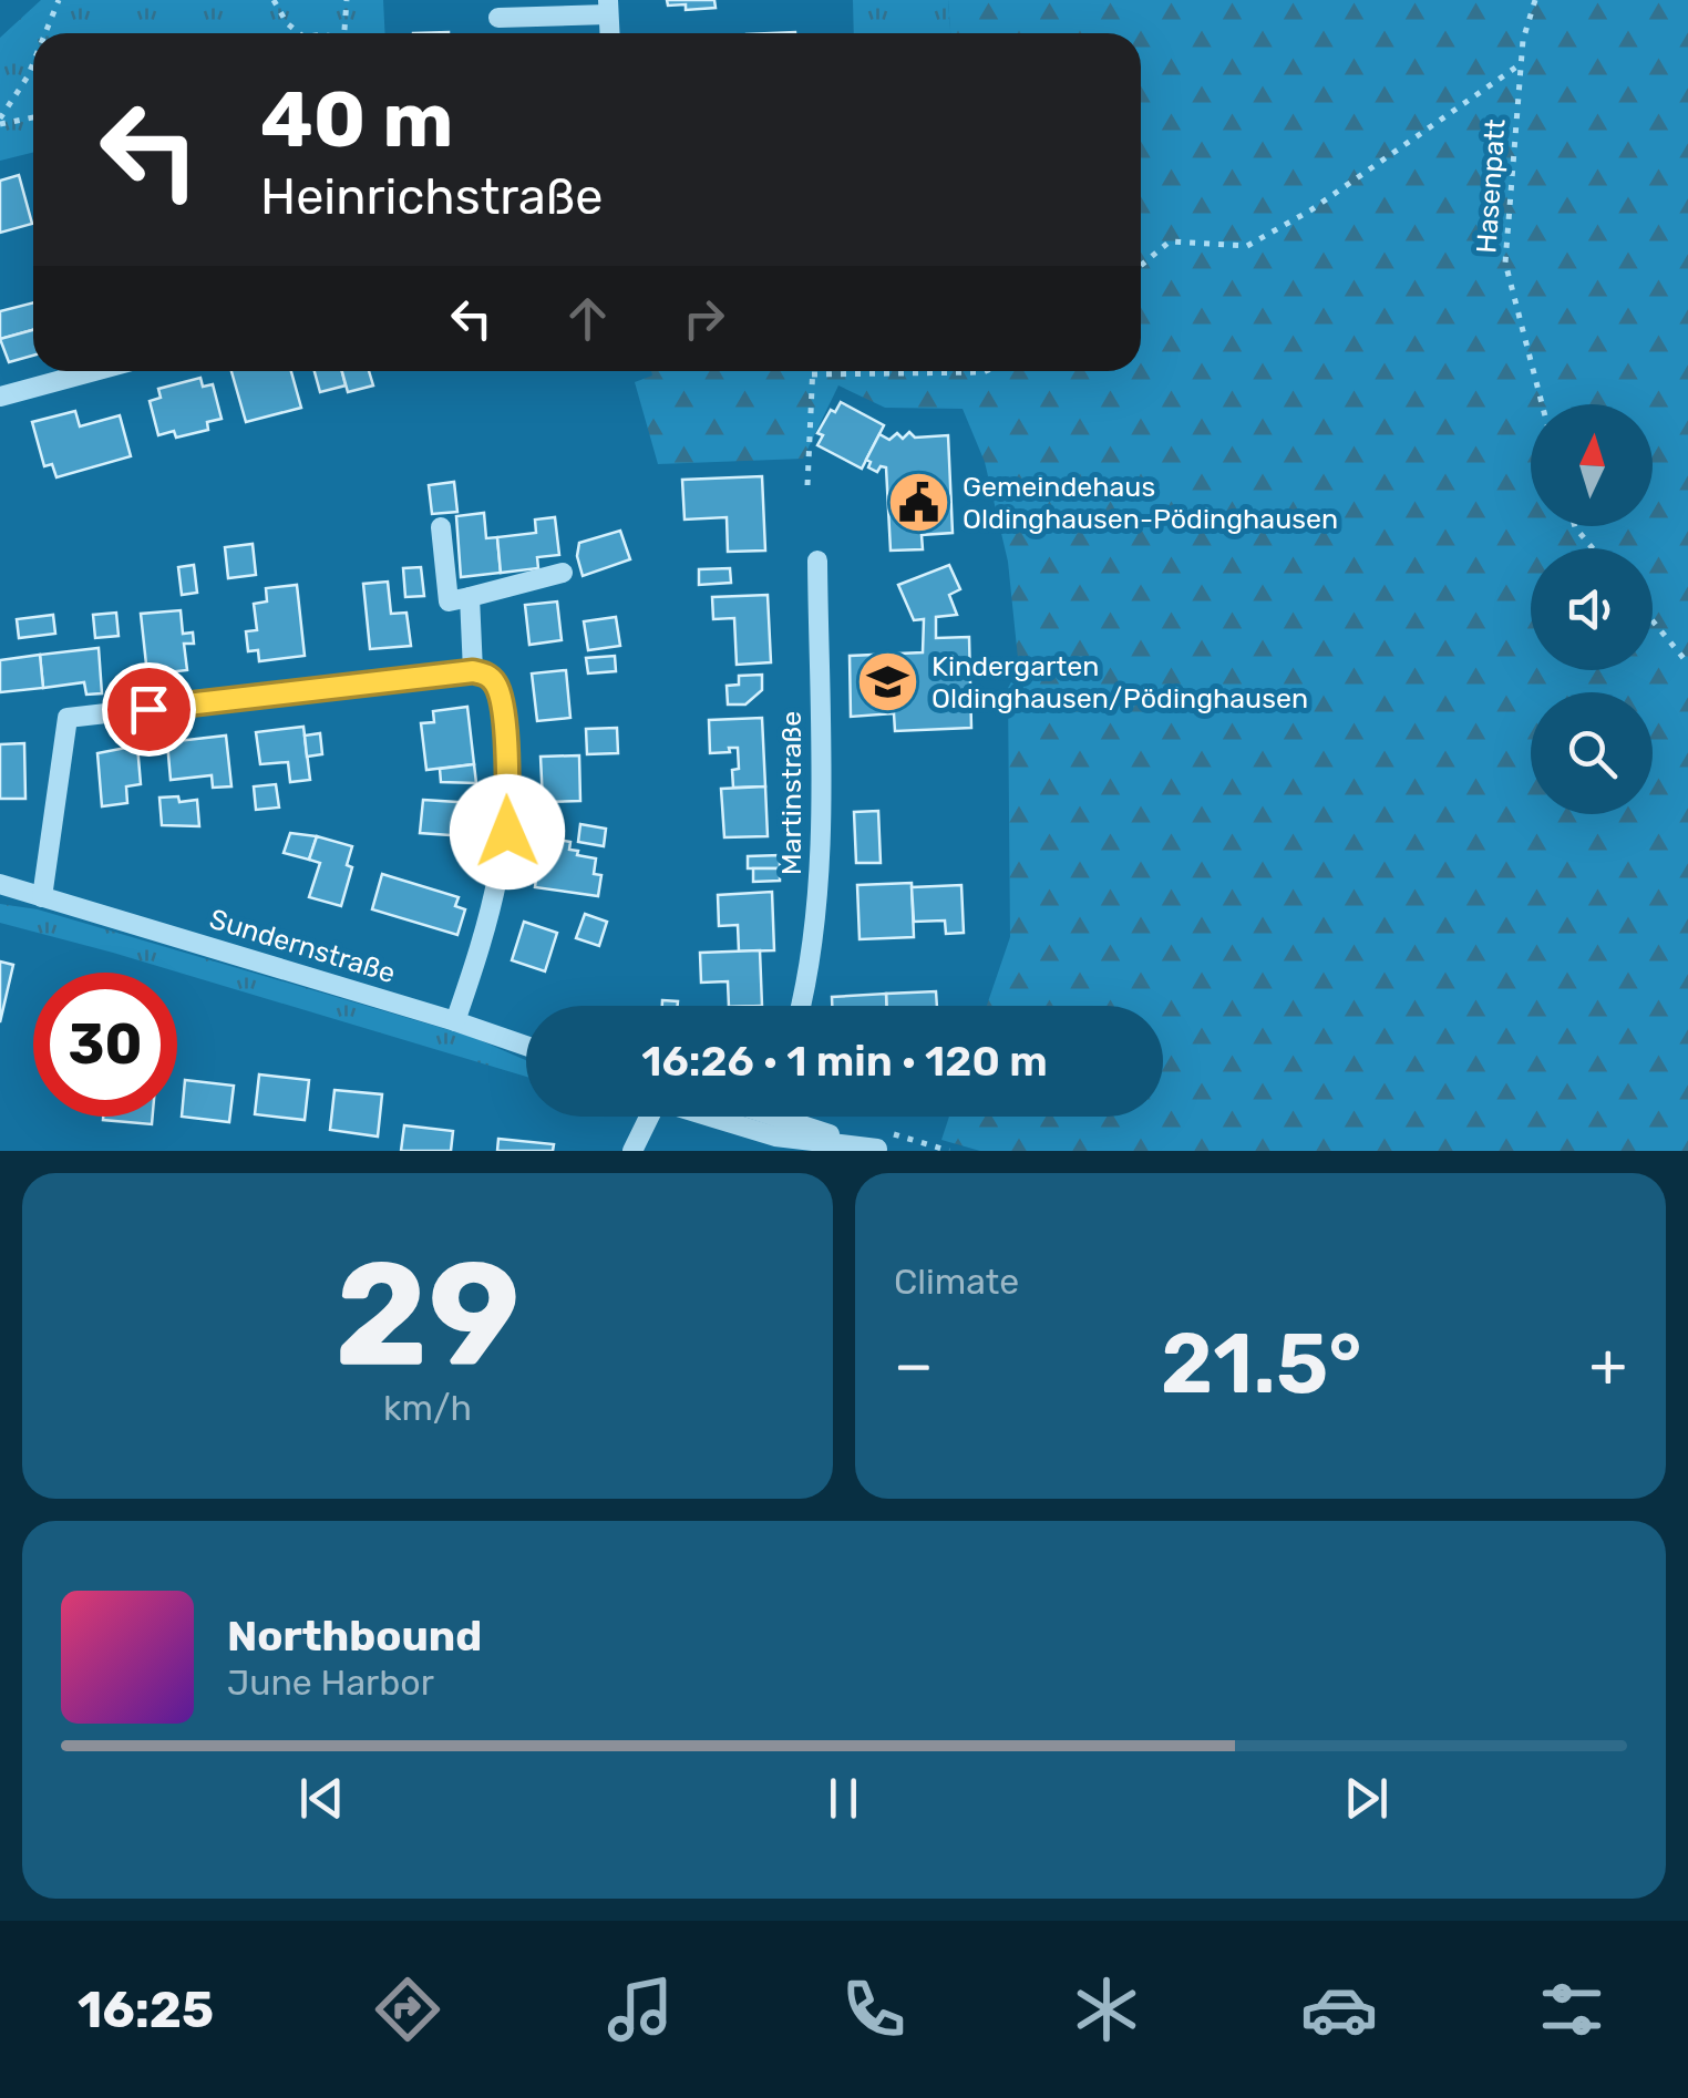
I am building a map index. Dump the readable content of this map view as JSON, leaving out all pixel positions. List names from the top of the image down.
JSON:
{
  "streets": {
    "street": ["Martinstraße", "Sundernstraße"],
    "path": ["Hasenpatt"]
  },
  "places": {
    "public building": ["Gemeindehaus Oldinghausen-Pödinghausen"],
    "school or university": ["Kindergarten Oldinghausen/Pödinghausen"]
  },
  "north": "top",
  "page": {
    "turn": ["40 m", "Heinrichstraße"],
    "limit": "30",
    "trip": "16:26 · 1 min · 120 m",
    "tile": [
      ["29", "km/h"],
      "Climate"
    ],
    "heat": ["−", "21.5°", "+"],
    "song": ["Northbound", "June Harbor"],
    "tabs": "16:25"
  }
}
